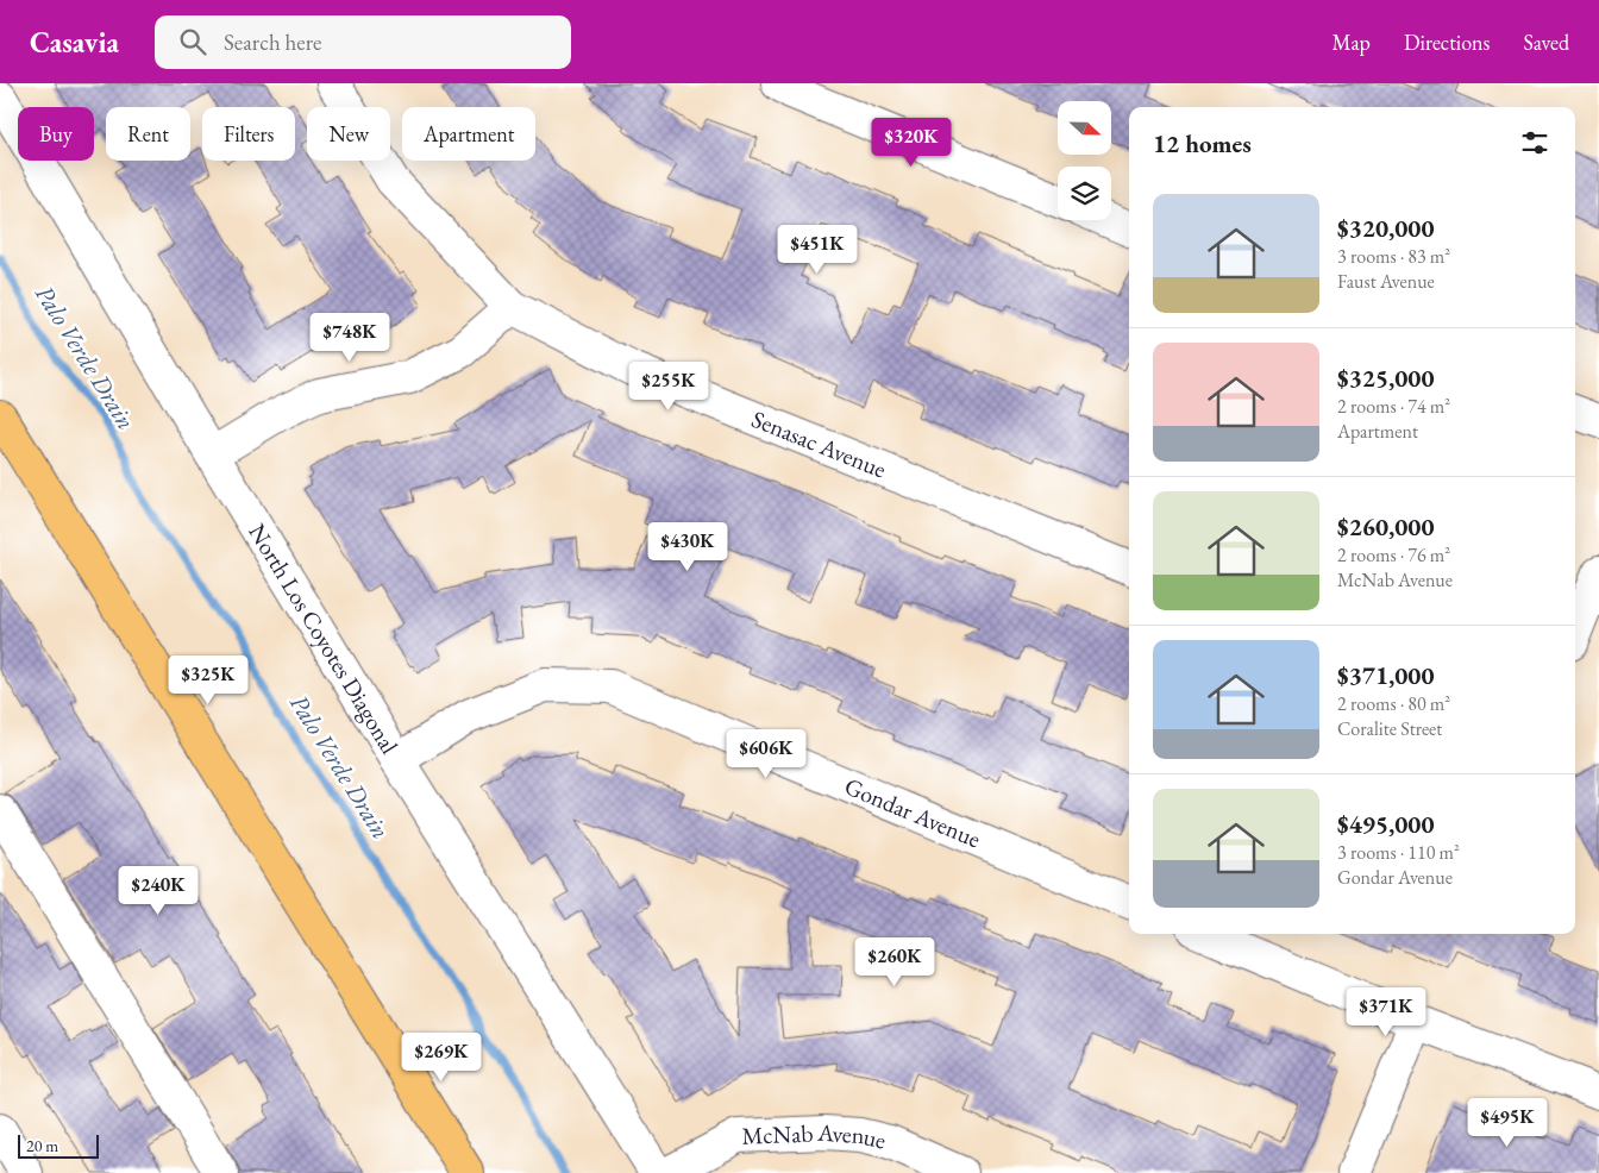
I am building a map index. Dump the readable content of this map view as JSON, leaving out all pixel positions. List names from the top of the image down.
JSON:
{
  "streets": {
    "street": [
      "Senasac Avenue",
      "North Los Coyotes Diagonal",
      "Gondar Avenue",
      "McNab Avenue"
    ]
  },
  "crossings": [
    ["North Los Coyotes Diagonal", "Gondar Avenue"]
  ],
  "water": ["Palo Verde Drain"],
  "scale_bar": "20 m",
  "north": "right",
  "page": {
    "header": "Casavia",
    "search": "Search here",
    "nav": ["Map", "Directions", "Saved"],
    "chip": [
      "Buy",
      "Rent",
      "Filters",
      "New",
      "Apartment"
    ],
    "heading": "12 homes",
    "price": [
      "$320K",
      "$451K",
      "$748K",
      "$255K",
      "$430K",
      "$325K",
      "$606K",
      "$240K",
      "$260K",
      "$371K",
      "$269K",
      "$495K"
    ],
    "list": [
      {
        "name": "$320,000",
        "note": "3 rooms · 83 m² · Faust Avenue"
      },
      {
        "name": "$325,000",
        "note": "2 rooms · 74 m² · Apartment"
      },
      {
        "name": "$260,000",
        "note": "2 rooms · 76 m² · McNab Avenue"
      },
      {
        "name": "$371,000",
        "note": "2 rooms · 80 m² · Coralite Street"
      },
      {
        "name": "$495,000",
        "note": "3 rooms · 110 m² · Gondar Avenue"
      }
    ],
    "scale": "20 m"
  }
}
